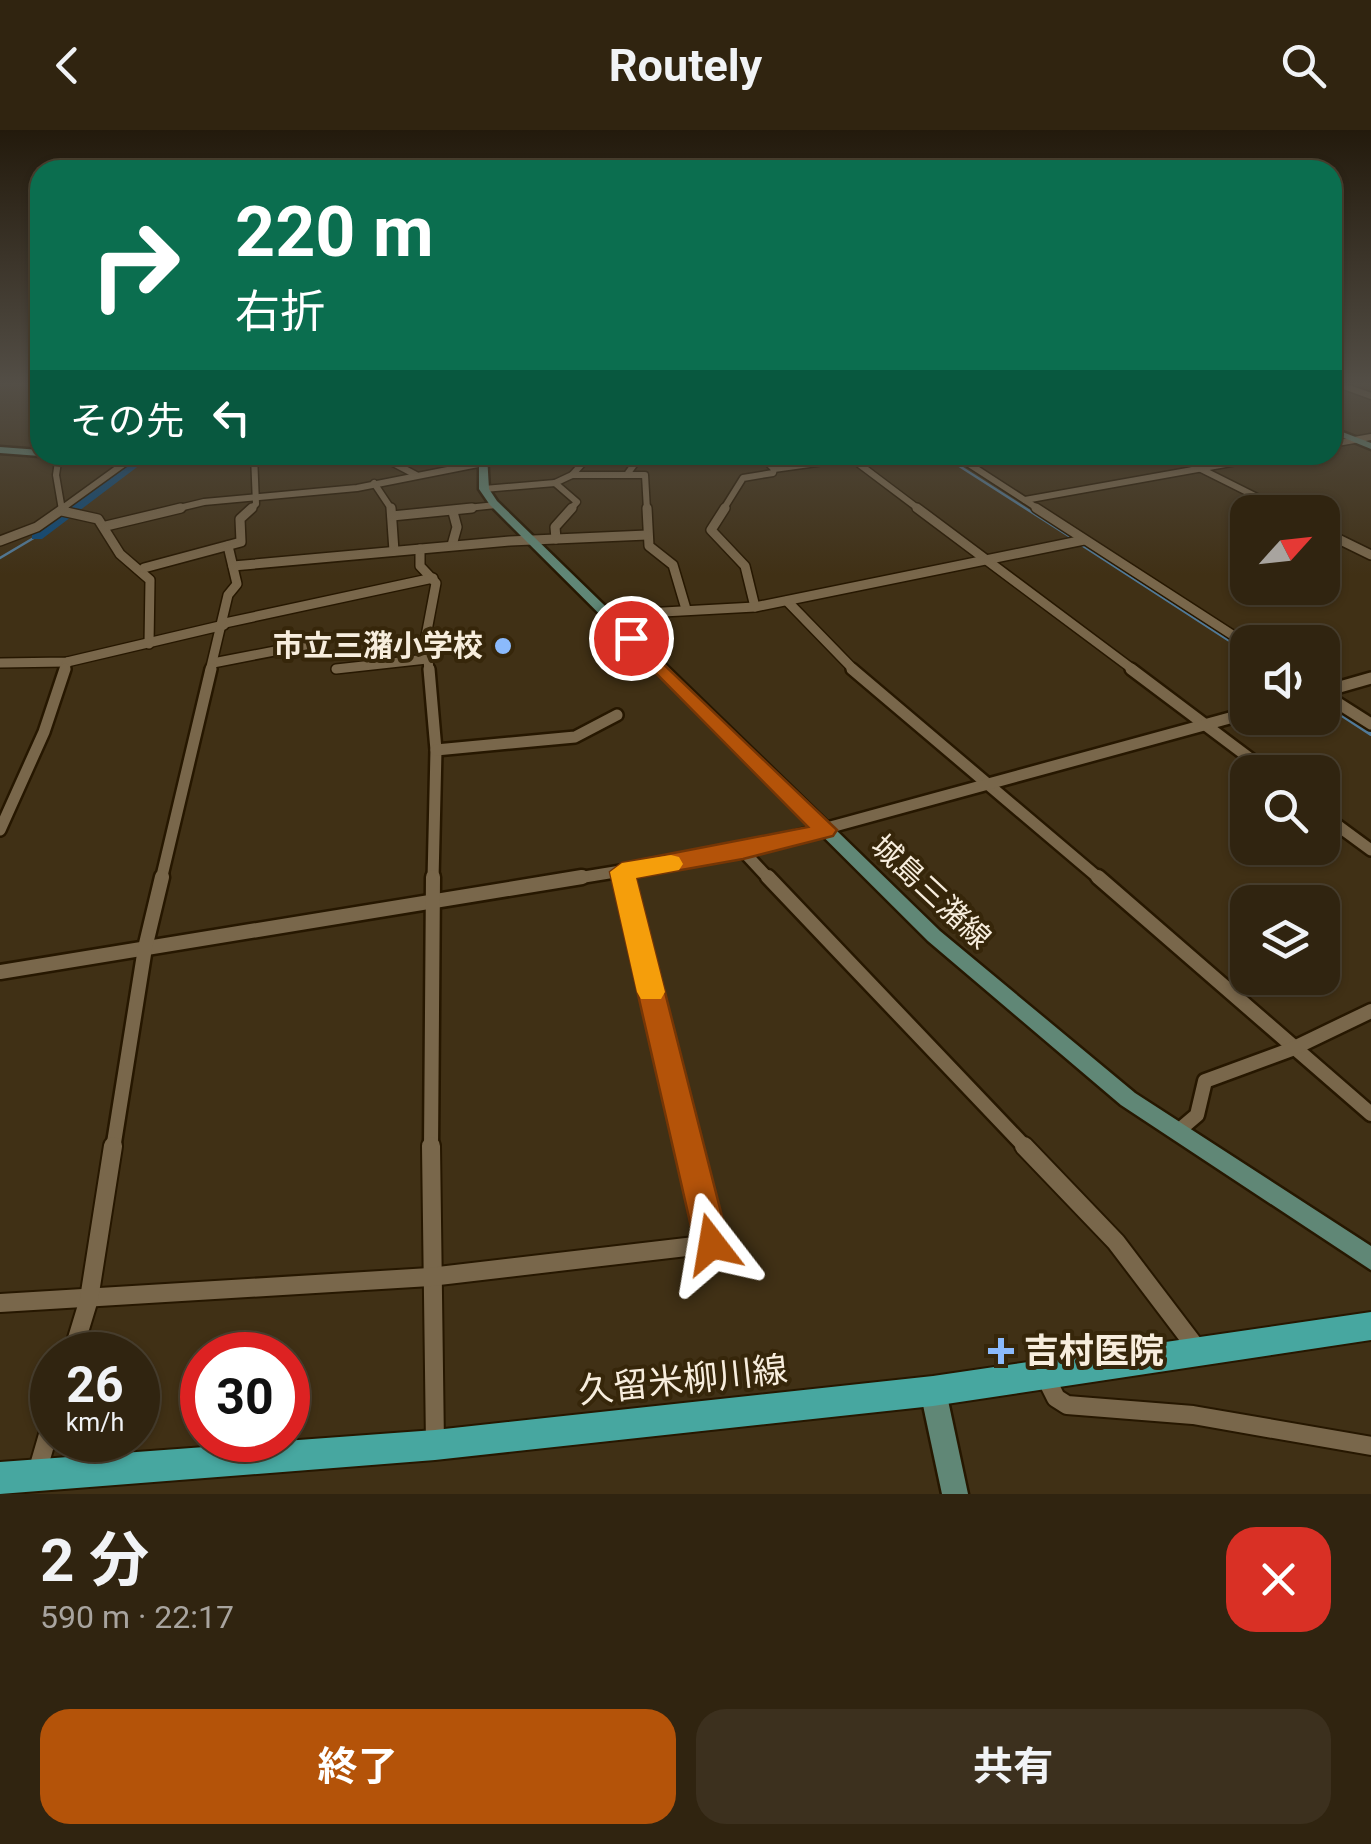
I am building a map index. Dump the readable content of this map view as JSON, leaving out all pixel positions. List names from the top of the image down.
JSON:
{
  "streets": {
    "main road": ["城島三潴線", "久留米柳川線"]
  },
  "places": {
    "other": ["市立三潴小学校"],
    "health": ["吉村医院"]
  },
  "north": "top right",
  "page": {
    "header": "Routely",
    "turn": ["220 m", "右折"],
    "then": "その先",
    "speed": "26 km/h",
    "limit": "30",
    "heading": ["2 分", "590 m · 22:17"],
    "buttons": ["終了", "共有"]
  }
}
